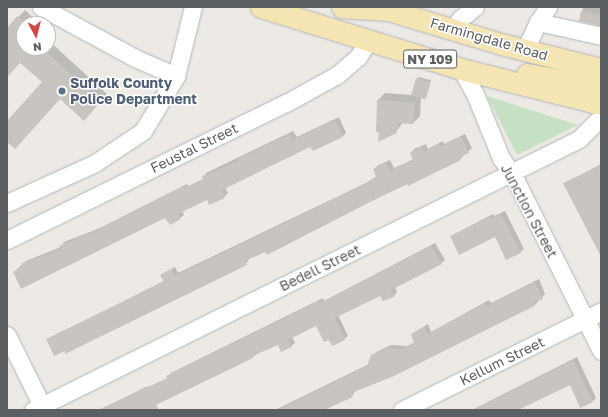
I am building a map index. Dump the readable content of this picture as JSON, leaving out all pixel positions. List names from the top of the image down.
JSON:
{
  "streets": {
    "main road": ["Farmingdale Road", "NY 109"],
    "street": [
      "Feustal Street",
      "Junction Street",
      "Bedell Street",
      "Kellum Street"
    ]
  },
  "crossings": [
    ["NY 109", "Feustal Street"],
    ["NY 109", "Junction Street"],
    ["Junction Street", "Bedell Street"],
    ["Junction Street", "Kellum Street"]
  ],
  "places": ["Suffolk County Police Department"],
  "north": "bottom"
}
